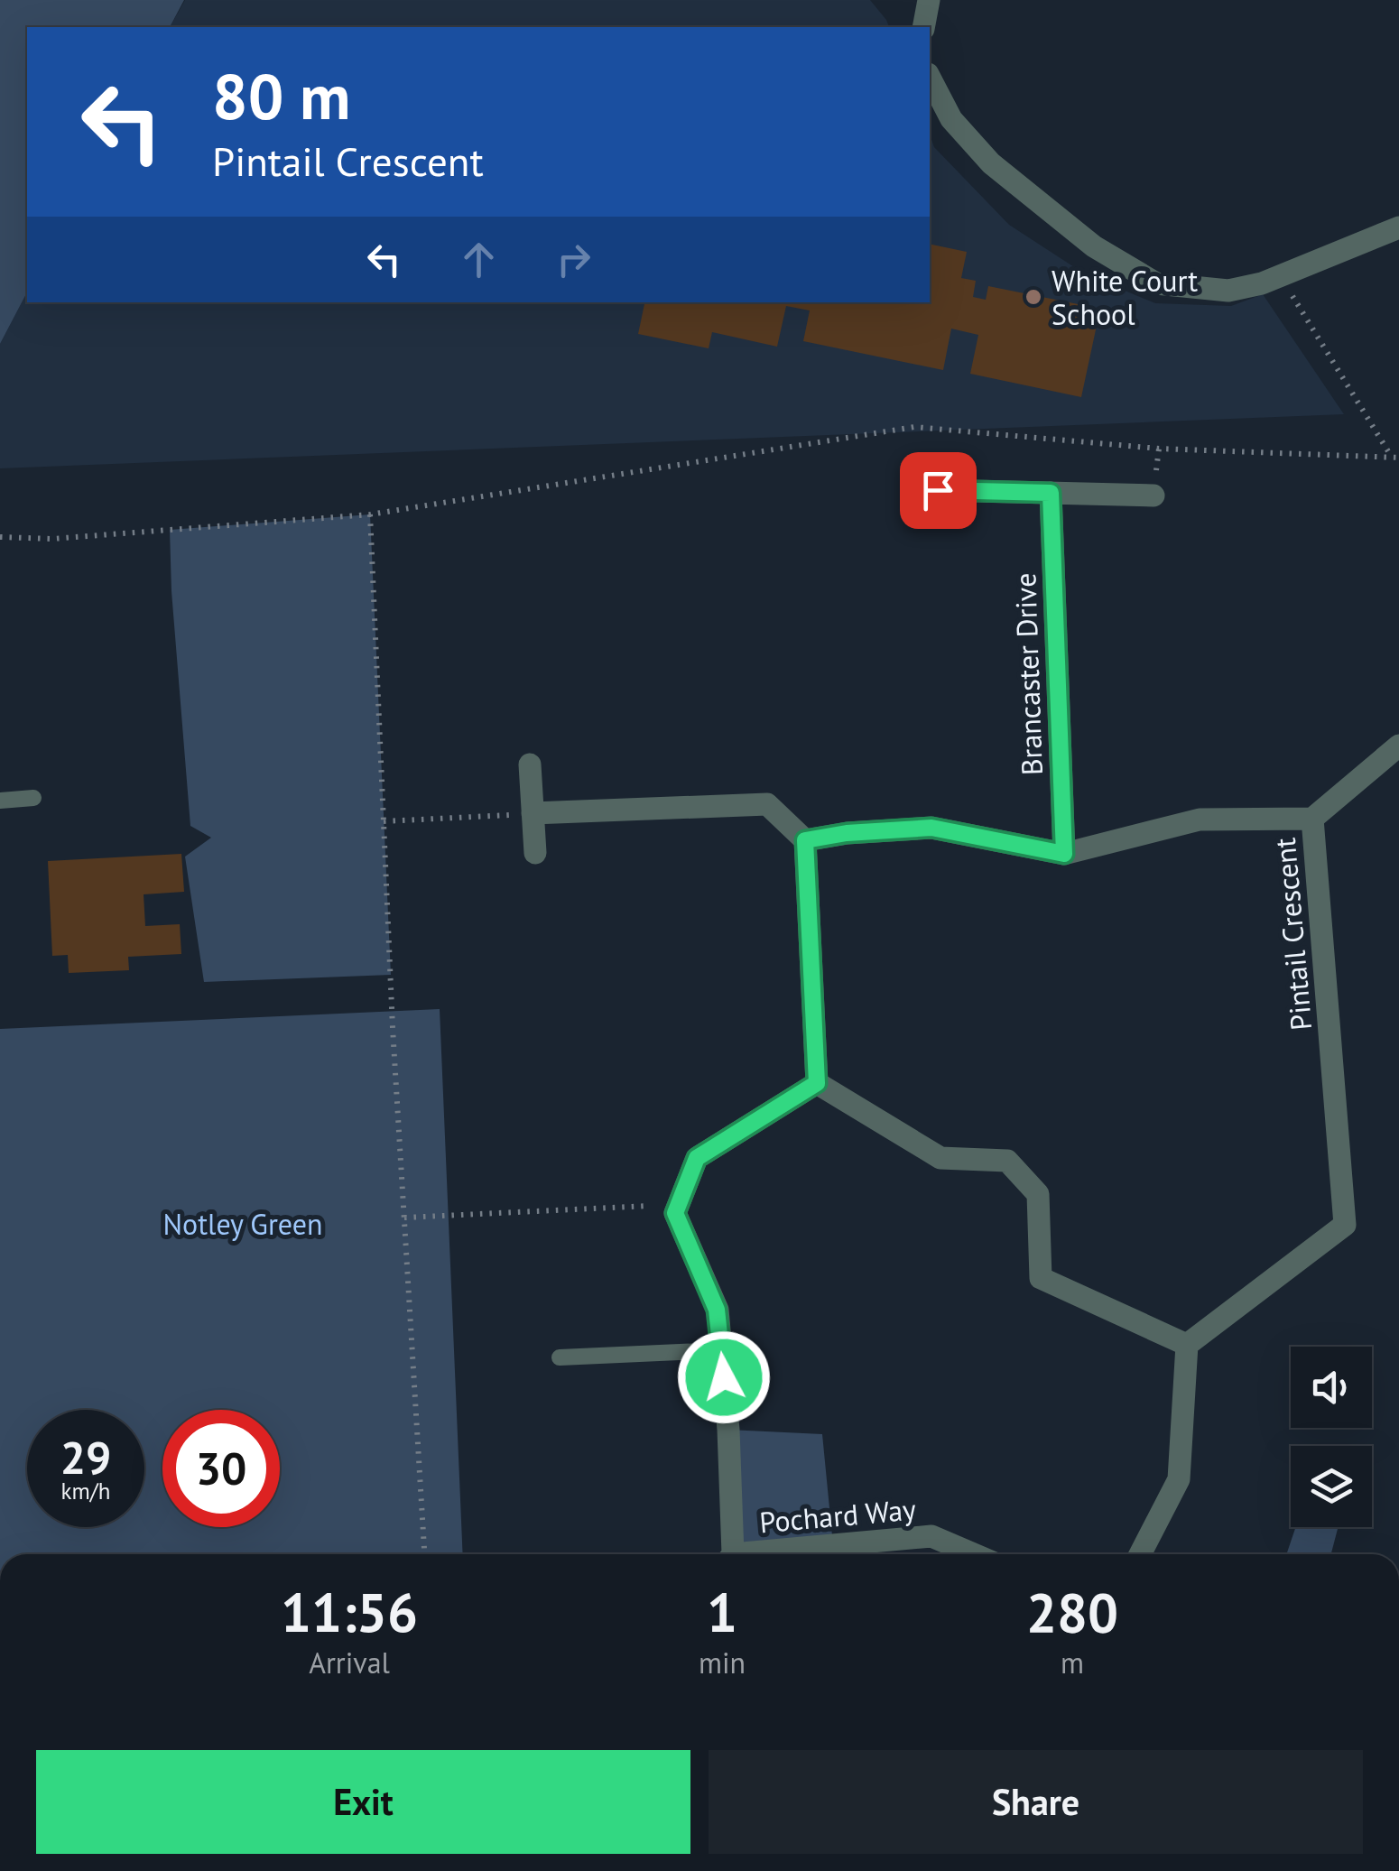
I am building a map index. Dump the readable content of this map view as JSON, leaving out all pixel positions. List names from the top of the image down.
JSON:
{
  "streets": {
    "street": ["Brancaster Drive", "Pintail Crescent", "Pochard Way"]
  },
  "crossings": [
    ["Brancaster Drive", "Pintail Crescent"]
  ],
  "parks": ["Notley Green"],
  "places": ["White Court School"],
  "page": {
    "turn": ["80 m", "Pintail Crescent"],
    "speed": "29 km/h",
    "limit": "30",
    "eta": [
      "11:56",
      "Arrival",
      "1",
      "min",
      "280",
      "m"
    ],
    "buttons": ["Exit", "Share"]
  }
}
